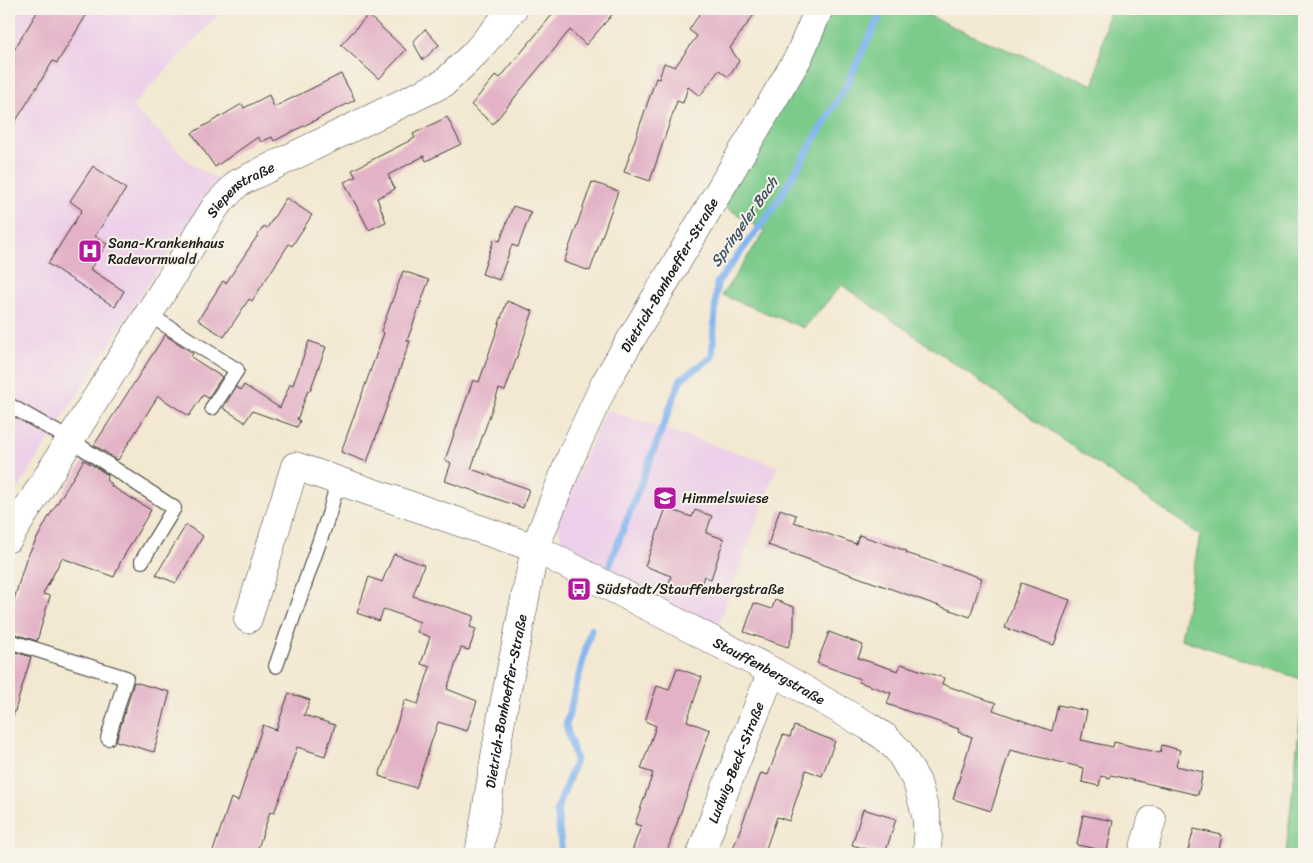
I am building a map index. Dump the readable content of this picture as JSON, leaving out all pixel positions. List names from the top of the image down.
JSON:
{
  "streets": {
    "street": [
      "Siepenstraße",
      "Dietrich-Bonhoeffer-Straße",
      "Stauffenbergstraße",
      "Ludwig-Beck-Straße"
    ]
  },
  "crossings": [
    ["Dietrich-Bonhoeffer-Straße", "Stauffenbergstraße"],
    ["Stauffenbergstraße", "Ludwig-Beck-Straße"]
  ],
  "water": ["Springeler Bach"],
  "places": {
    "hospital": ["Sana-Krankenhaus Radevormwald"],
    "school or university": ["Himmelswiese"],
    "bus stop": ["Südstadt/Stauffenbergstraße"]
  }
}
